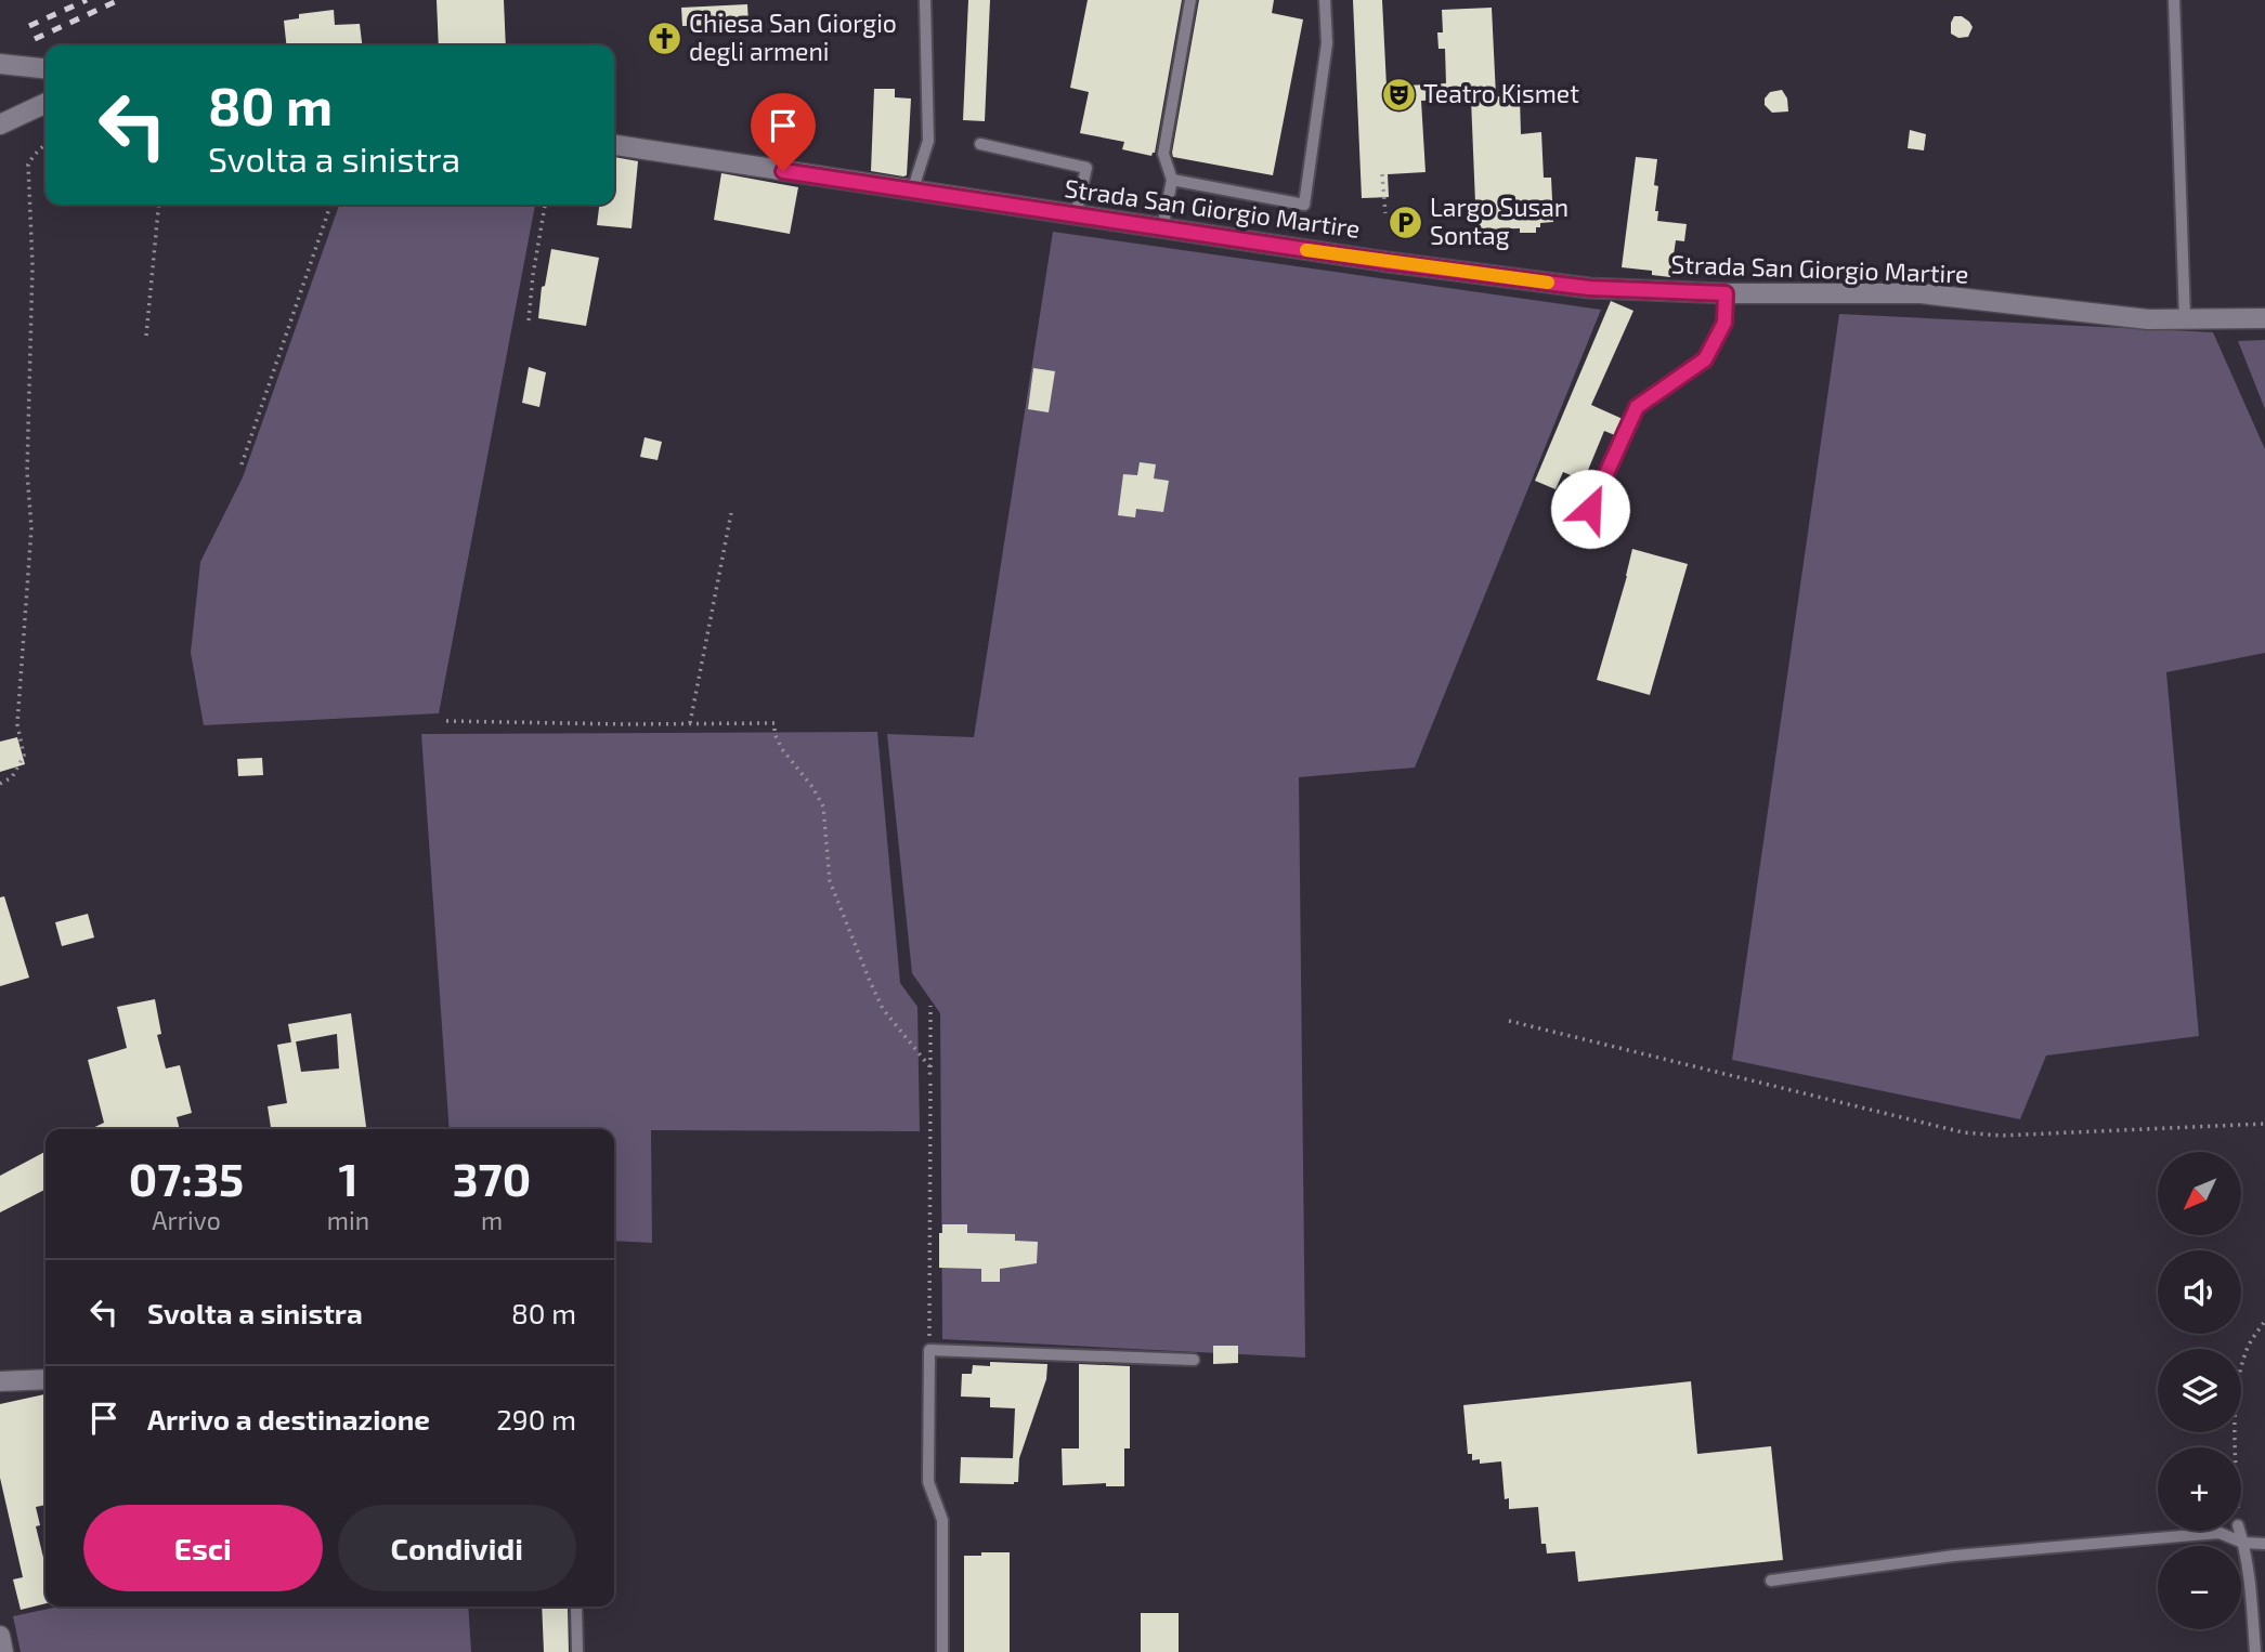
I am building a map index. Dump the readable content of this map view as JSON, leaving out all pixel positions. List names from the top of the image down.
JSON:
{
  "streets": {
    "street": ["Strada San Giorgio Martire"]
  },
  "places": {
    "church": ["Chiesa San Giorgio degli armeni"],
    "theatre": ["Teatro Kismet"],
    "parking": ["Largo Susan Sontag"]
  },
  "north": "bottom left",
  "page": {
    "turn": ["80 m", "Svolta a sinistra"],
    "eta": [
      "07:35",
      "Arrivo",
      "1",
      "min",
      "370",
      "m"
    ],
    "map_buttons": ["+", "−"],
    "list": [
      {
        "name": "Svolta a sinistra",
        "value": "80 m"
      },
      {
        "name": "Arrivo a destinazione",
        "value": "290 m"
      }
    ],
    "buttons": ["Esci", "Condividi"]
  }
}
